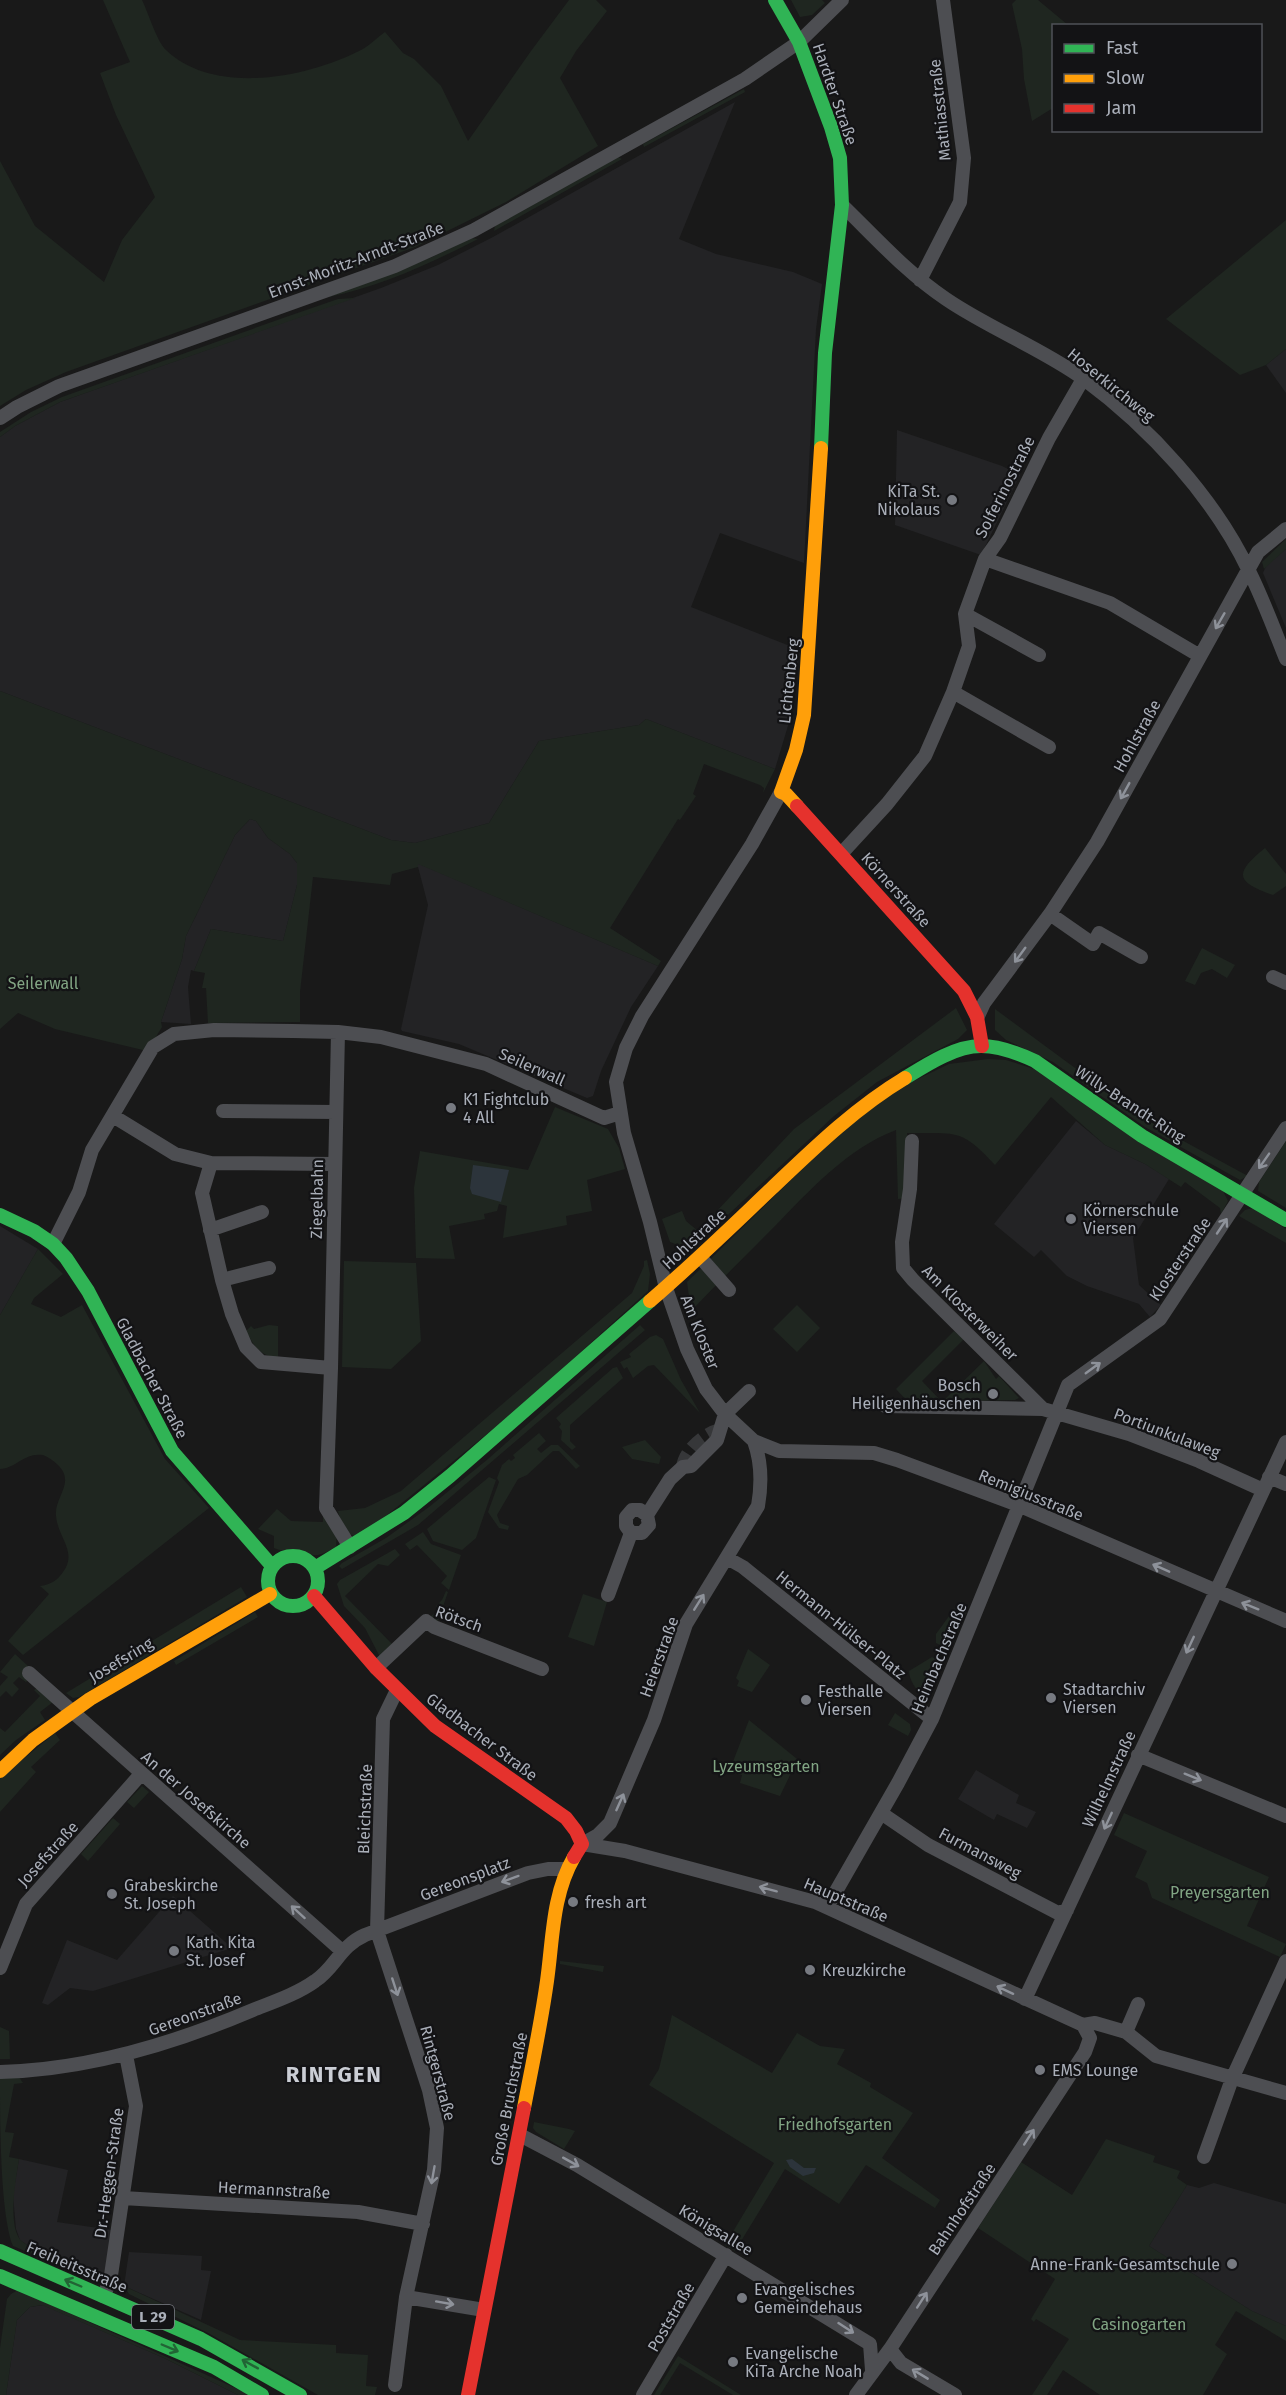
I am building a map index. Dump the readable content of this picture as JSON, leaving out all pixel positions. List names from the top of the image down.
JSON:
{
  "streets": {
    "main road": [
      "Hardter Straße",
      "Lichtenberg",
      "Hohlstraße",
      "Körnerstraße",
      "Willy-Brandt-Ring",
      "Gladbacher Straße",
      "Josefsring",
      "Große Bruchstraße",
      "Freiheitsstraße",
      "L 29"
    ],
    "street": [
      "Mathiasstraße",
      "Ernst-Moritz-Arndt-Straße",
      "Hoserkirchweg",
      "Solferinostraße",
      "Seilerwall",
      "Ziegelbahn",
      "Klosterstraße",
      "Am Klosterweiher",
      "Am Kloster",
      "Portiunkulaweg",
      "Remigiusstraße",
      "Rötsch",
      "Hermann-Hülser-Platz",
      "Heierstraße",
      "Heimbachstraße",
      "Wilhelmstraße",
      "An der Josefskirche",
      "Bleichstraße",
      "Furmansweg",
      "Josefstraße",
      "Gereonsplatz",
      "Hauptstraße",
      "Gereonstraße",
      "Rintgerstraße",
      "Dr.-Heggen-Straße",
      "Hermannstraße",
      "Bahnhofstraße",
      "Königsallee",
      "Poststraße"
    ]
  },
  "crossings": [
    ["Hardter Straße", "Ernst-Moritz-Arndt-Straße"],
    ["Hardter Straße", "Hoserkirchweg"],
    ["Hardter Straße", "Lichtenberg"],
    ["Mathiasstraße", "Hoserkirchweg"],
    ["Hoserkirchweg", "Solferinostraße"],
    ["Hoserkirchweg", "Lichtenberg"],
    ["Hoserkirchweg", "Hohlstraße"],
    ["Solferinostraße", "Körnerstraße"],
    ["Lichtenberg", "Körnerstraße"],
    ["Lichtenberg", "Seilerwall"],
    ["Lichtenberg", "Am Kloster"],
    ["Hohlstraße", "Körnerstraße"],
    ["Hohlstraße", "Willy-Brandt-Ring"],
    ["Hohlstraße", "Ziegelbahn"],
    ["Hohlstraße", "Am Kloster"],
    ["Hohlstraße", "Gladbacher Straße"],
    ["Hohlstraße", "Josefsring"],
    ["Seilerwall", "Ziegelbahn"],
    ["Seilerwall", "Am Kloster"],
    ["Seilerwall", "Gladbacher Straße"],
    ["Willy-Brandt-Ring", "Klosterstraße"],
    ["Klosterstraße", "Portiunkulaweg"],
    ["Klosterstraße", "Heimbachstraße"],
    ["Am Kloster", "Remigiusstraße"],
    ["Am Kloster", "Heierstraße"],
    ["Gladbacher Straße", "Rötsch"],
    ["Gladbacher Straße", "Heierstraße"],
    ["Gladbacher Straße", "Josefsring"],
    ["Gladbacher Straße", "Bleichstraße"],
    ["Gladbacher Straße", "Hauptstraße"],
    ["Gladbacher Straße", "Große Bruchstraße"],
    ["Portiunkulaweg", "Heimbachstraße"],
    ["Portiunkulaweg", "Wilhelmstraße"],
    ["Remigiusstraße", "Heierstraße"],
    ["Remigiusstraße", "Heimbachstraße"],
    ["Remigiusstraße", "Wilhelmstraße"],
    ["Hermann-Hülser-Platz", "Heierstraße"],
    ["Hermann-Hülser-Platz", "Heimbachstraße"],
    ["Heierstraße", "Hauptstraße"],
    ["Heierstraße", "Große Bruchstraße"],
    ["Heimbachstraße", "Furmansweg"],
    ["Heimbachstraße", "Hauptstraße"],
    ["Josefsring", "An der Josefskirche"],
    ["Wilhelmstraße", "Furmansweg"],
    ["Wilhelmstraße", "Hauptstraße"],
    ["An der Josefskirche", "Josefstraße"],
    ["An der Josefskirche", "Gereonstraße"],
    ["Bleichstraße", "Gereonsplatz"],
    ["Bleichstraße", "Gereonstraße"],
    ["Bleichstraße", "Rintgerstraße"],
    ["Gereonsplatz", "Gereonstraße"],
    ["Gereonsplatz", "Rintgerstraße"],
    ["Gereonsplatz", "Große Bruchstraße"],
    ["Hauptstraße", "Große Bruchstraße"],
    ["Hauptstraße", "Bahnhofstraße"],
    ["Gereonstraße", "Rintgerstraße"],
    ["Gereonstraße", "Dr.-Heggen-Straße"],
    ["Rintgerstraße", "Hermannstraße"],
    ["Große Bruchstraße", "Königsallee"],
    ["Dr.-Heggen-Straße", "Hermannstraße"],
    ["Dr.-Heggen-Straße", "Freiheitsstraße"],
    ["Bahnhofstraße", "Königsallee"],
    ["Königsallee", "Poststraße"]
  ],
  "one_way": [
    "Hohlstraße",
    "Remigiusstraße",
    "Wilhelmstraße",
    "An der Josefskirche",
    "Gereonsplatz",
    "Hauptstraße",
    "Rintgerstraße",
    "Bahnhofstraße",
    "Königsallee"
  ],
  "districts": ["RINTGEN"],
  "parks": [
    "Seilerwall",
    "Lyzeumsgarten",
    "Preyersgarten",
    "Friedhofsgarten",
    "Casinogarten"
  ],
  "places": [
    "KiTa St. Nikolaus",
    "K1 Fightclub 4 All",
    "Körnerschule Viersen",
    "Bosch Heiligenhäuschen",
    "Stadtarchiv Viersen",
    "Festhalle Viersen",
    "Grabeskirche St. Joseph",
    "fresh art",
    "Kath. Kita St. Josef",
    "Kreuzkirche",
    "EMS Lounge",
    "Anne-Frank-Gesamtschule",
    "Evangelisches Gemeindehaus",
    "Evangelische KiTa Arche Noah"
  ],
  "legend": ["Fast", "Slow", "Jam"]
}
